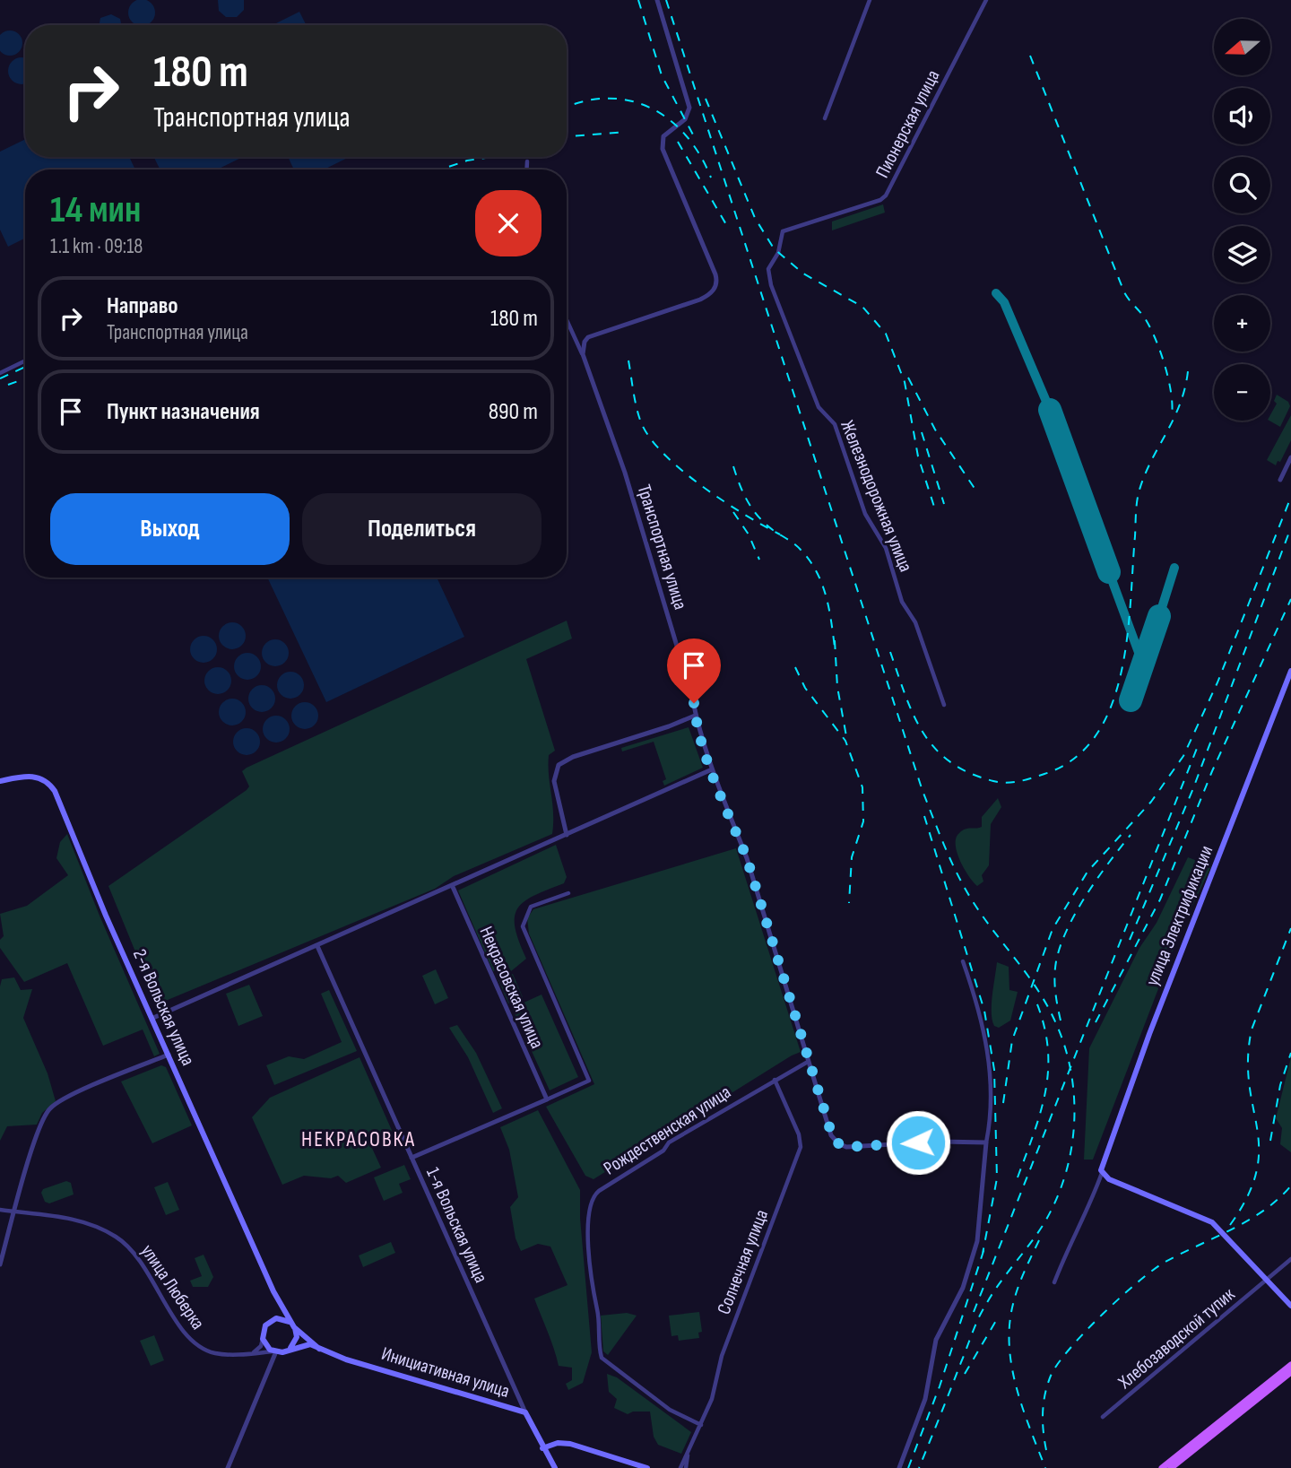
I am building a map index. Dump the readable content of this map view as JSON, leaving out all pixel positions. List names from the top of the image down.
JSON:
{
  "streets": {
    "main road": ["улица Электрификации", "2-я Вольская улица", "Инициативная улица"],
    "street": [
      "Пионерская улица",
      "Железнодорожная улица",
      "Транспортная улица",
      "Некрасовская улица",
      "Рождественская улица",
      "1-я Вольская улица",
      "Солнечная улица",
      "улица Люберка",
      "Хлебозаводской тупик"
    ]
  },
  "crossings": [
    ["Пионерская улица", "Железнодорожная улица"],
    ["Транспортная улица", "Рождественская улица"],
    ["2-я Вольская улица", "улица Люберка"],
    ["2-я Вольская улица", "Инициативная улица"],
    ["Рождественская улица", "Солнечная улица"],
    ["1-я Вольская улица", "Инициативная улица"],
    ["улица Люберка", "Инициативная улица"]
  ],
  "districts": ["НЕКРАСОВКА"],
  "north": "left",
  "page": {
    "map_buttons": ["+", "−"],
    "turn": ["180 m", "Транспортная улица"],
    "heading": ["14 мин", "1.1 km · 09:18"],
    "list": [
      {
        "name": "Направо",
        "note": "Транспортная улица",
        "value": "180 m"
      },
      {
        "name": "Пункт назначения",
        "value": "890 m"
      }
    ],
    "buttons": ["Выход", "Поделиться"]
  }
}
